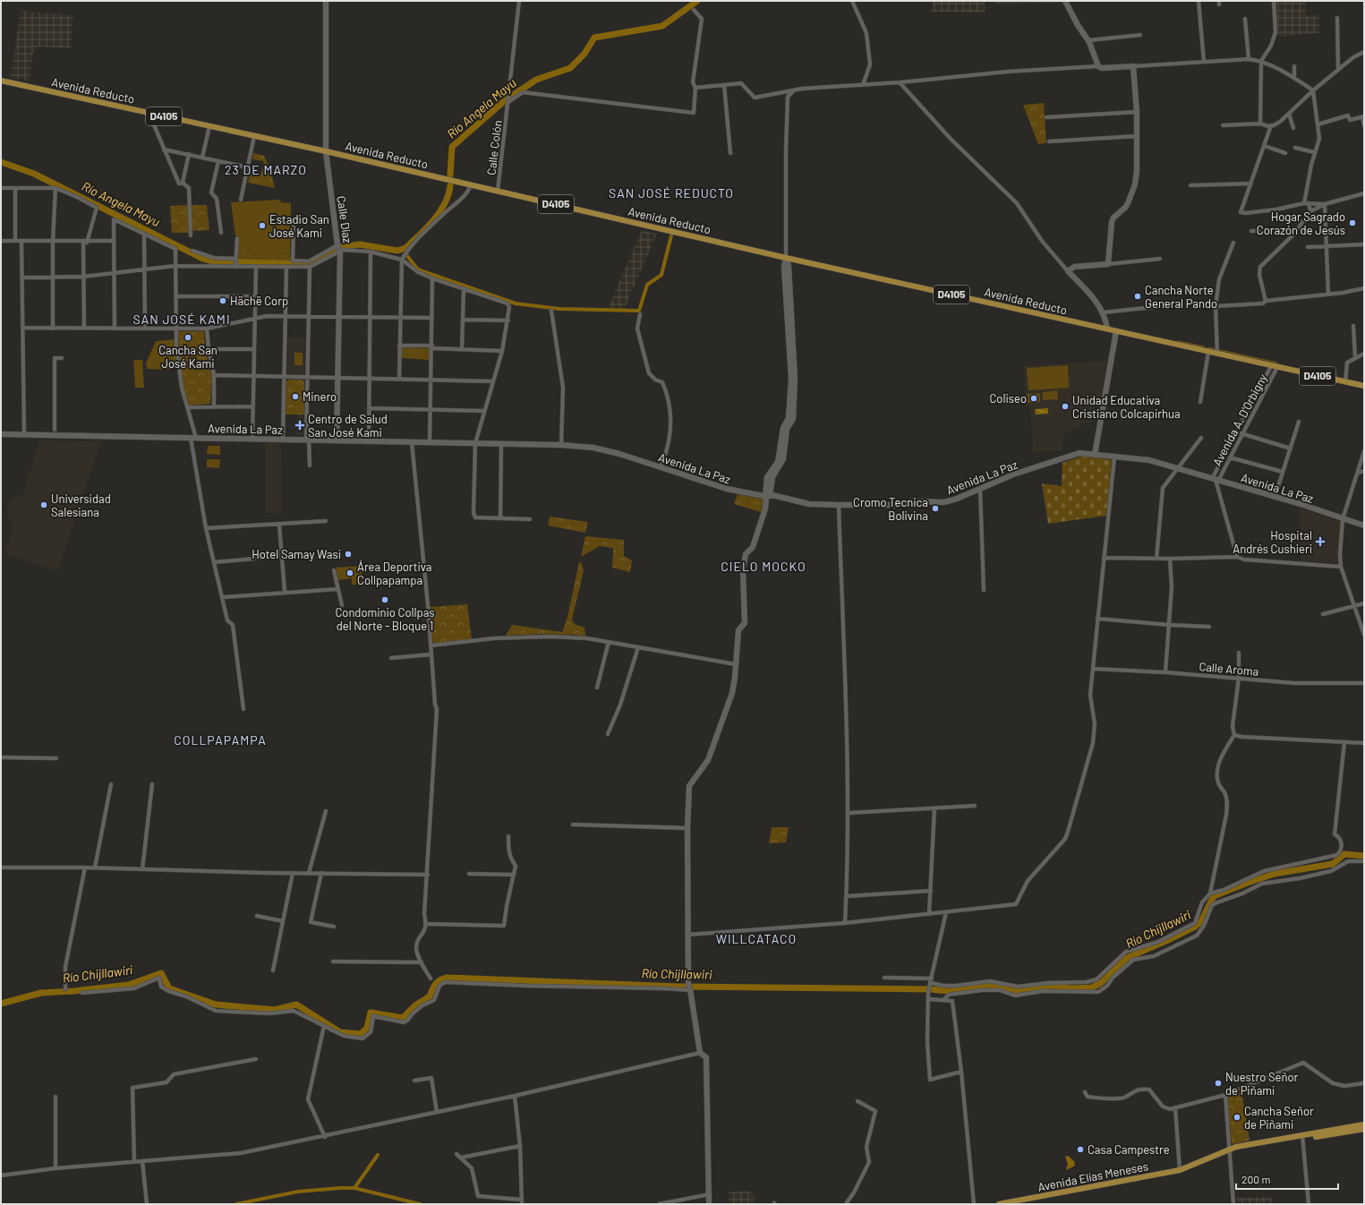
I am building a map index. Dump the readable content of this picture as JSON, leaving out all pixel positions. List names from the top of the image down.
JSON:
{
  "streets": {
    "main road": [
      "Avenida Reducto",
      "D4105",
      "Calle Díaz",
      "Avenida La Paz",
      "Avenida Elías Meneses"
    ],
    "street": ["Calle Colón", "Avenida A. D'Orbigny", "Calle Aroma"]
  },
  "crossings": [
    ["Avenida Reducto", "D4105"],
    ["Avenida Reducto", "Calle Colón"],
    ["Avenida Reducto", "Calle Díaz"],
    ["Avenida Reducto", "Avenida A. D'Orbigny"],
    ["D4105", "Avenida A. D'Orbigny"],
    ["Calle Díaz", "Avenida La Paz"],
    ["Avenida A. D'Orbigny", "Avenida La Paz"]
  ],
  "districts": [
    "23 DE MARZO",
    "SAN JOSÉ REDUCTO",
    "SAN JOSÉ KAMI",
    "CIELO MOCKO",
    "COLLPAPAMPA",
    "WILLCATACO"
  ],
  "water": ["Río Angela Mayu", "Río Chijllawiri"],
  "places": {
    "other": [
      "Hogar Sagrado Corazón de Jesús",
      "Estadio San José Kami",
      "Cancha Norte General Pando",
      "Hächë Corp",
      "Cancha San José Kami",
      "Minero",
      "Coliseo",
      "Unidad Educativa Cristiano Colcapirhua",
      "Universidad Salesiana",
      "Cromo Tecnica Bolivina",
      "Hotel Samay Wasi",
      "Área Deportiva Collpapampa",
      "Condominio Collpas del Norte - Bloque 1",
      "Nuestro Señor de Piñami",
      "Cancha Señor de Piñami",
      "Casa Campestre"
    ],
    "health": ["Centro de Salud San José Kami", "Hospital Andrés Cushieri"]
  },
  "scale_bar": "200 m"
}
